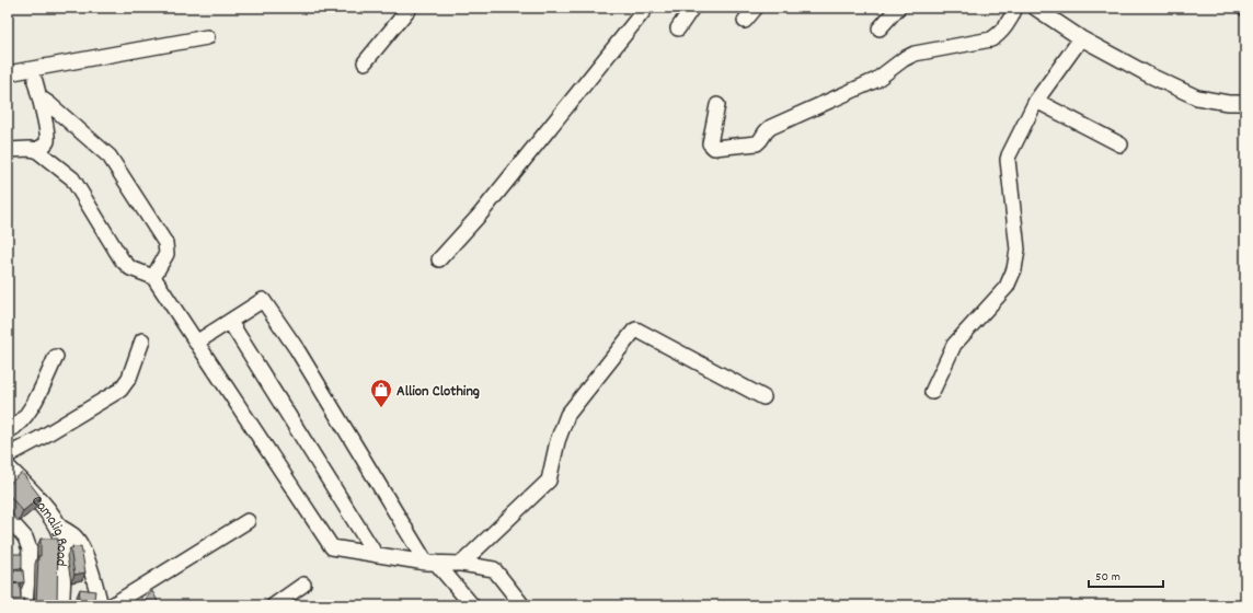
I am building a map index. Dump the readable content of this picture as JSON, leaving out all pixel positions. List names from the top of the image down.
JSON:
{
  "streets": {
    "main road": ["Camalig Road"]
  },
  "places": {
    "shop": ["Allion Clothing"]
  },
  "scale_bar": "50 m"
}
